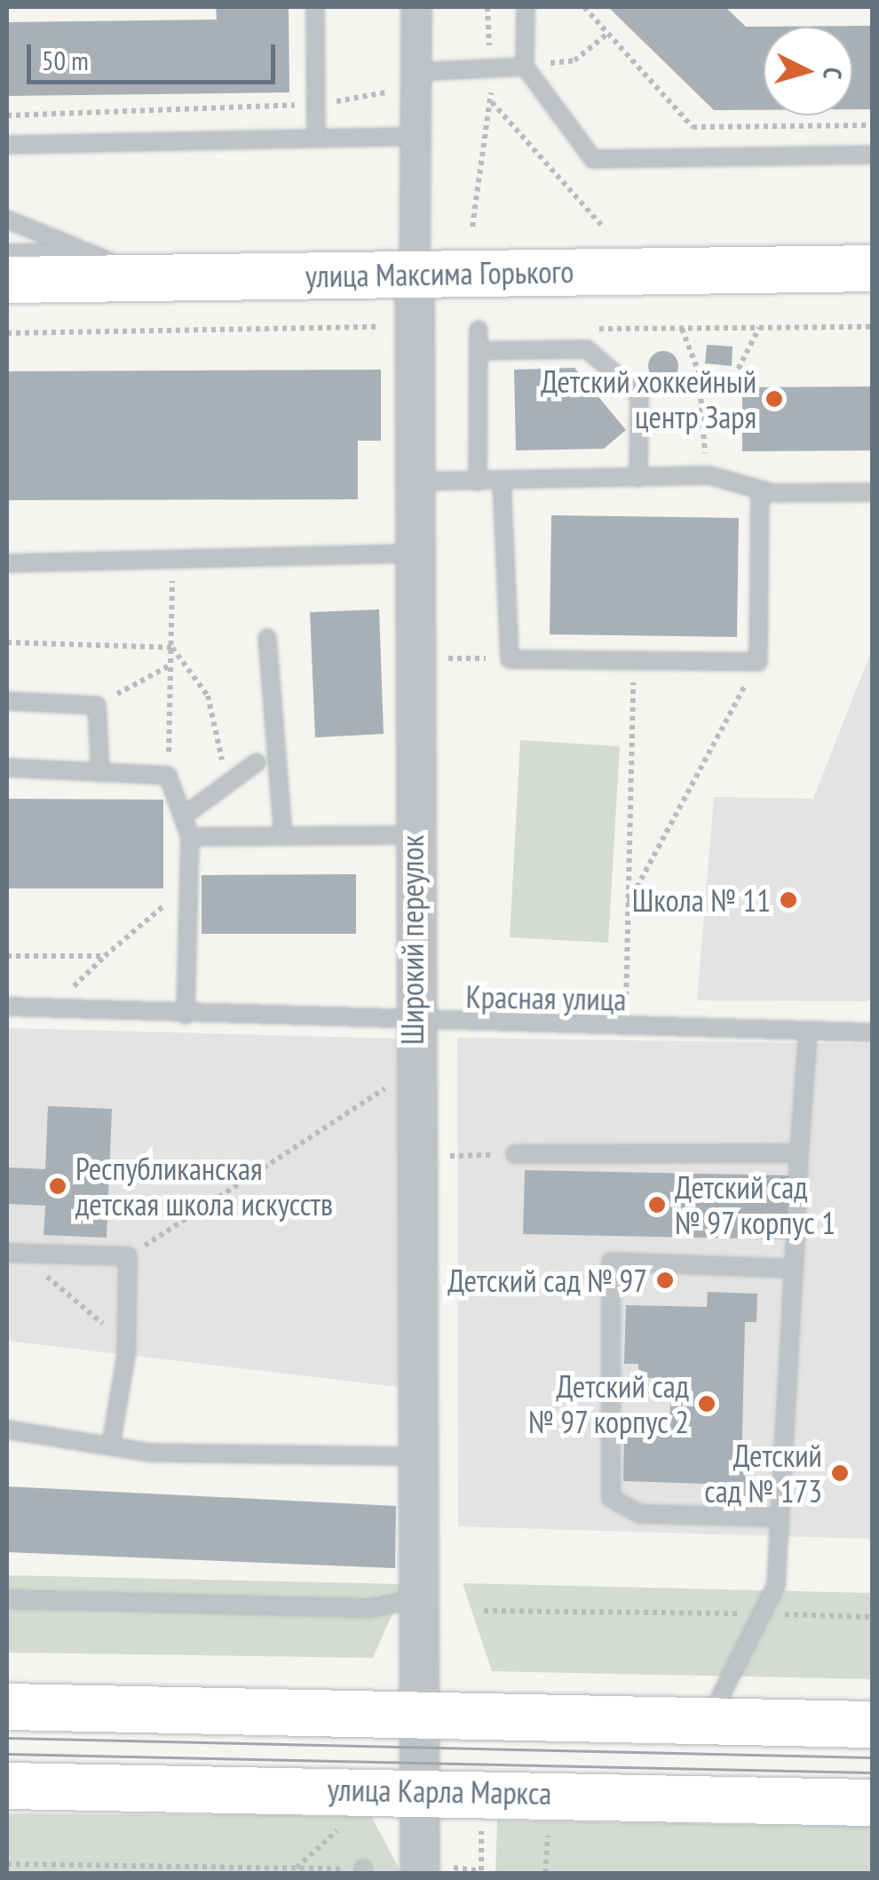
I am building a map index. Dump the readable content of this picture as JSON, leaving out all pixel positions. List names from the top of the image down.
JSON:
{
  "streets": {
    "main road": ["улица Максима Горького", "улица Карла Маркса"],
    "street": ["Широкий переулок"],
    "lane": ["Красная улица"]
  },
  "crossings": [
    ["улица Максима Горького", "Широкий переулок"],
    ["Широкий переулок", "Красная улица"],
    ["Широкий переулок", "улица Карла Маркса"]
  ],
  "places": [
    "Детский хоккейный центр Заря",
    "Школа № 11",
    "Республиканская детская школа искусств",
    "Детский сад № 97 корпус 1",
    "Детский сад № 97",
    "Детский сад № 97 корпус 2",
    "Детский сад № 173"
  ],
  "scale_bar": "50 m",
  "north": "right"
}
